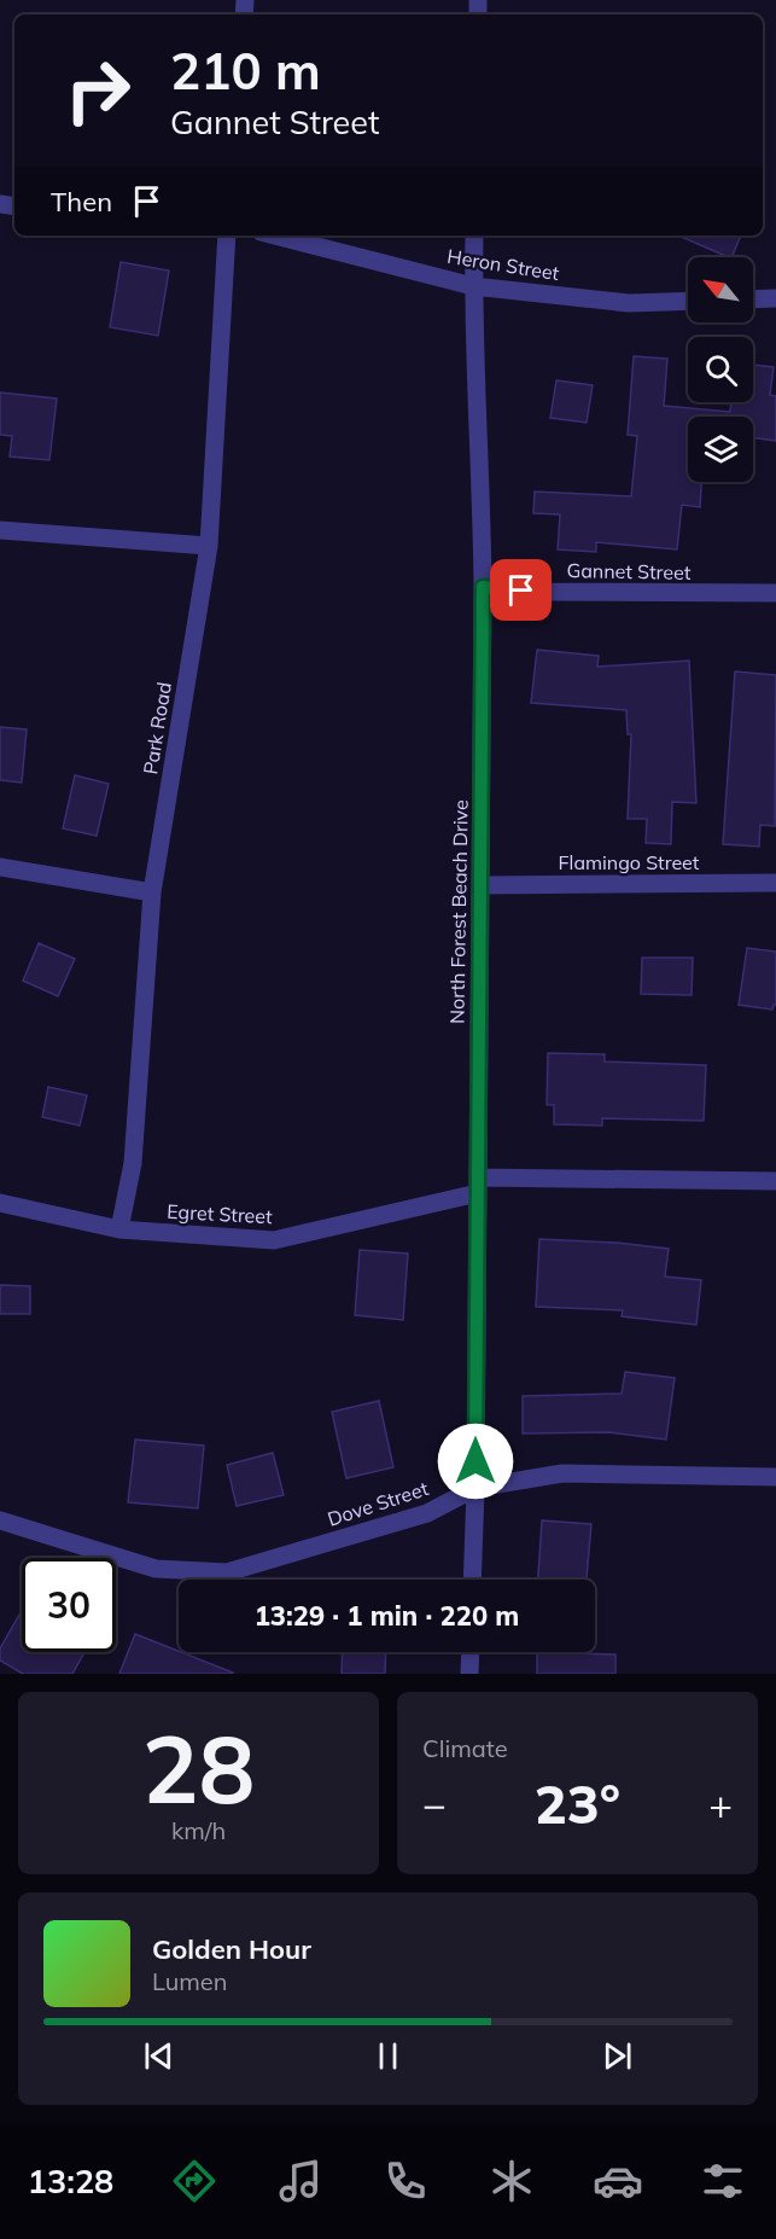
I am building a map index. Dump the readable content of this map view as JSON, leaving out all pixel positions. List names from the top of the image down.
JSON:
{
  "streets": {
    "street": [
      "Heron Street",
      "Gannet Street",
      "Park Road",
      "Flamingo Street",
      "North Forest Beach Drive",
      "Egret Street",
      "Dove Street"
    ]
  },
  "crossings": [
    ["Heron Street", "North Forest Beach Drive"],
    ["Gannet Street", "North Forest Beach Drive"],
    ["Park Road", "Egret Street"],
    ["Flamingo Street", "North Forest Beach Drive"],
    ["North Forest Beach Drive", "Egret Street"],
    ["North Forest Beach Drive", "Dove Street"]
  ],
  "north": "top left",
  "page": {
    "turn": ["210 m", "Gannet Street"],
    "then": "Then",
    "limit": "30",
    "trip": "13:29 · 1 min · 220 m",
    "tile": [
      ["28", "km/h"],
      "Climate"
    ],
    "heat": ["−", "23°", "+"],
    "song": ["Golden Hour", "Lumen"],
    "tabs": "13:28"
  }
}
